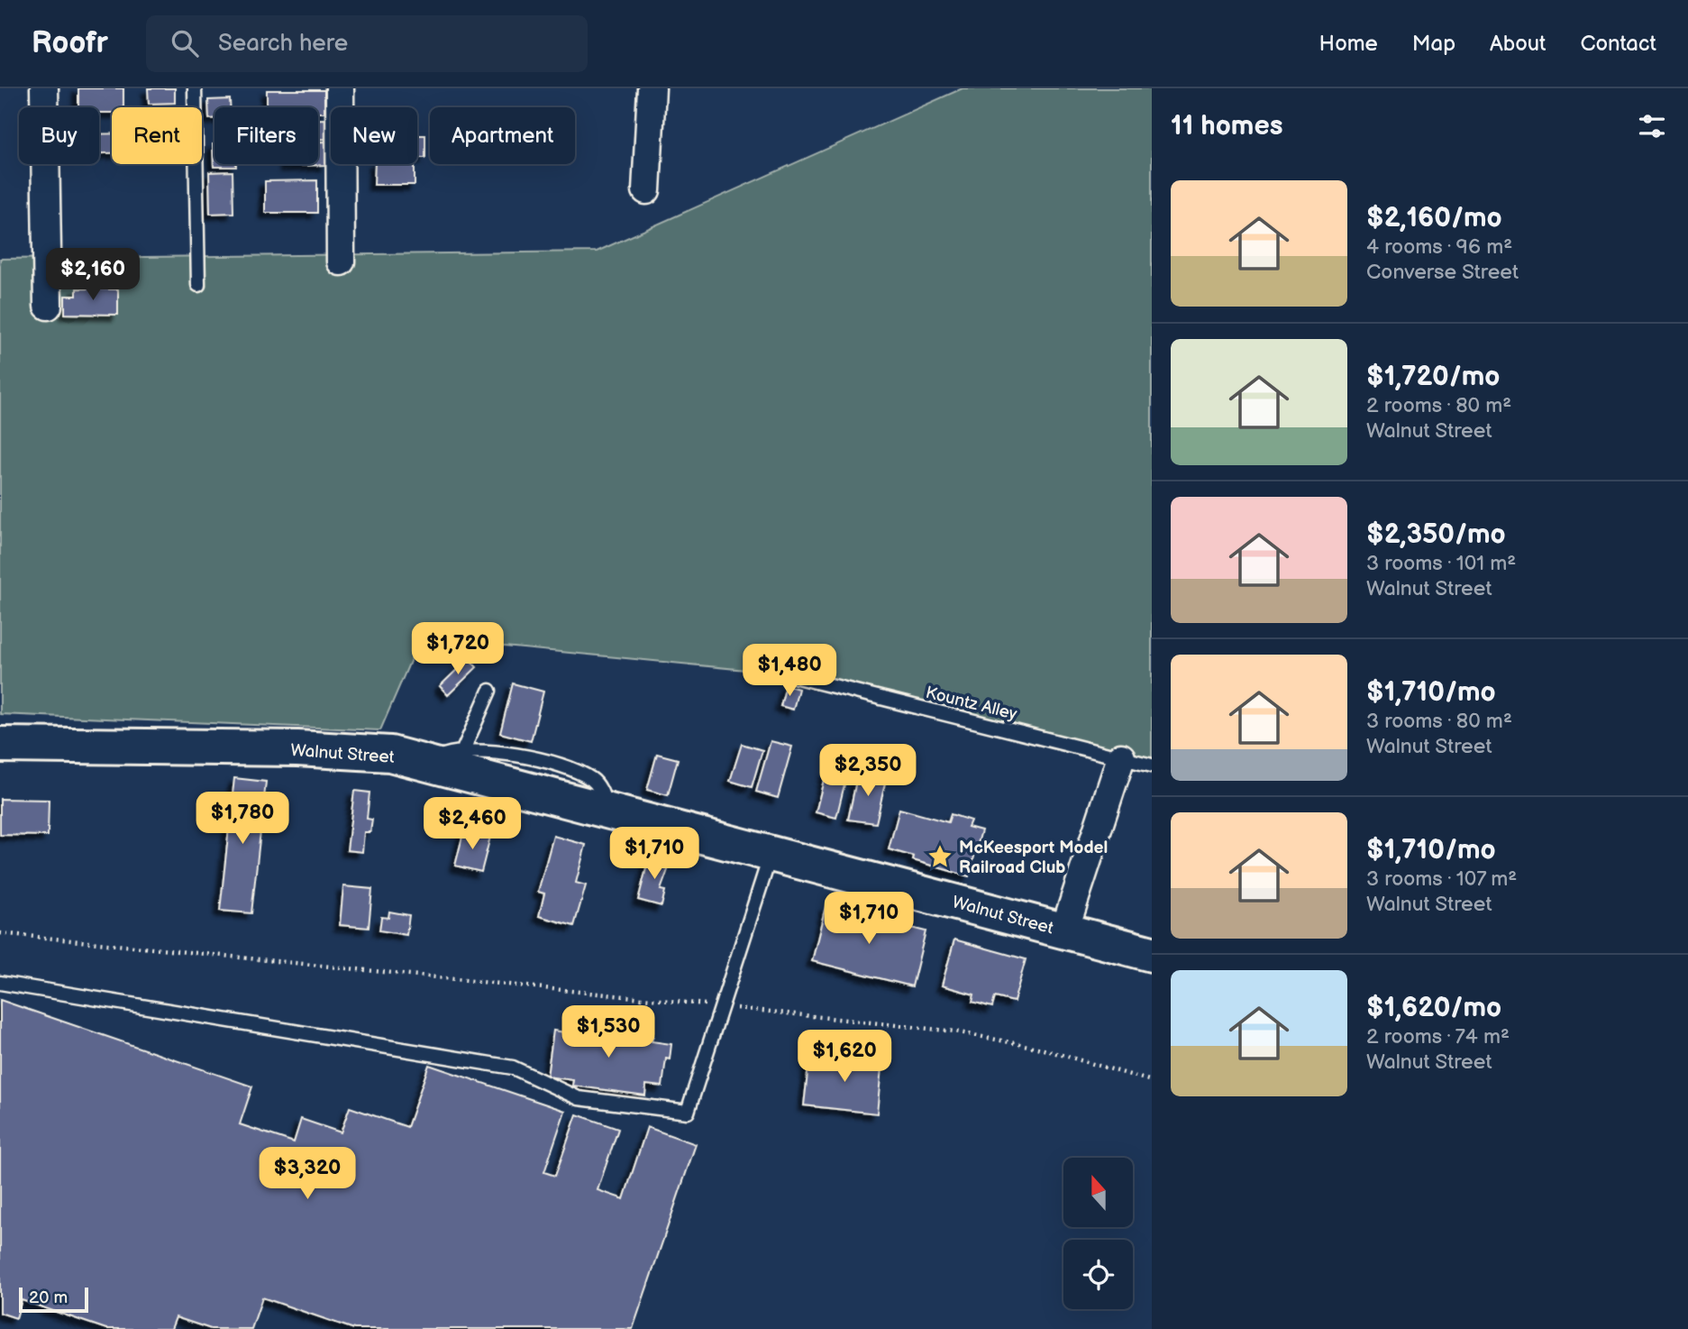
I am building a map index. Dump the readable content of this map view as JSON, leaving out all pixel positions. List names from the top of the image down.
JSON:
{
  "streets": {
    "main road": ["Walnut Street"],
    "lane": ["Kountz Alley"]
  },
  "places": {
    "place": ["McKeesport Model Railroad Club"]
  },
  "scale_bar": "20 m",
  "north": "top",
  "page": {
    "header": "Roofr",
    "search": "Search here",
    "nav": [
      "Home",
      "Map",
      "About",
      "Contact"
    ],
    "heading": "11 homes",
    "chip": [
      "Buy",
      "Rent",
      "Filters",
      "New",
      "Apartment"
    ],
    "list": [
      {
        "name": "$2,160/mo",
        "note": "4 rooms · 96 m² · Converse Street"
      },
      {
        "name": "$1,720/mo",
        "note": "2 rooms · 80 m² · Walnut Street"
      },
      {
        "name": "$2,350/mo",
        "note": "3 rooms · 101 m² · Walnut Street"
      },
      {
        "name": "$1,710/mo",
        "note": "3 rooms · 80 m² · Walnut Street"
      },
      {
        "name": "$1,710/mo",
        "note": "3 rooms · 107 m² · Walnut Street"
      },
      {
        "name": "$1,620/mo",
        "note": "2 rooms · 74 m² · Walnut Street"
      }
    ],
    "price": [
      "$2,160",
      "$1,720",
      "$1,480",
      "$2,350",
      "$1,780",
      "$2,460",
      "$1,710",
      "$1,710",
      "$1,530",
      "$1,620",
      "$3,320"
    ],
    "scale": "20 m"
  }
}
